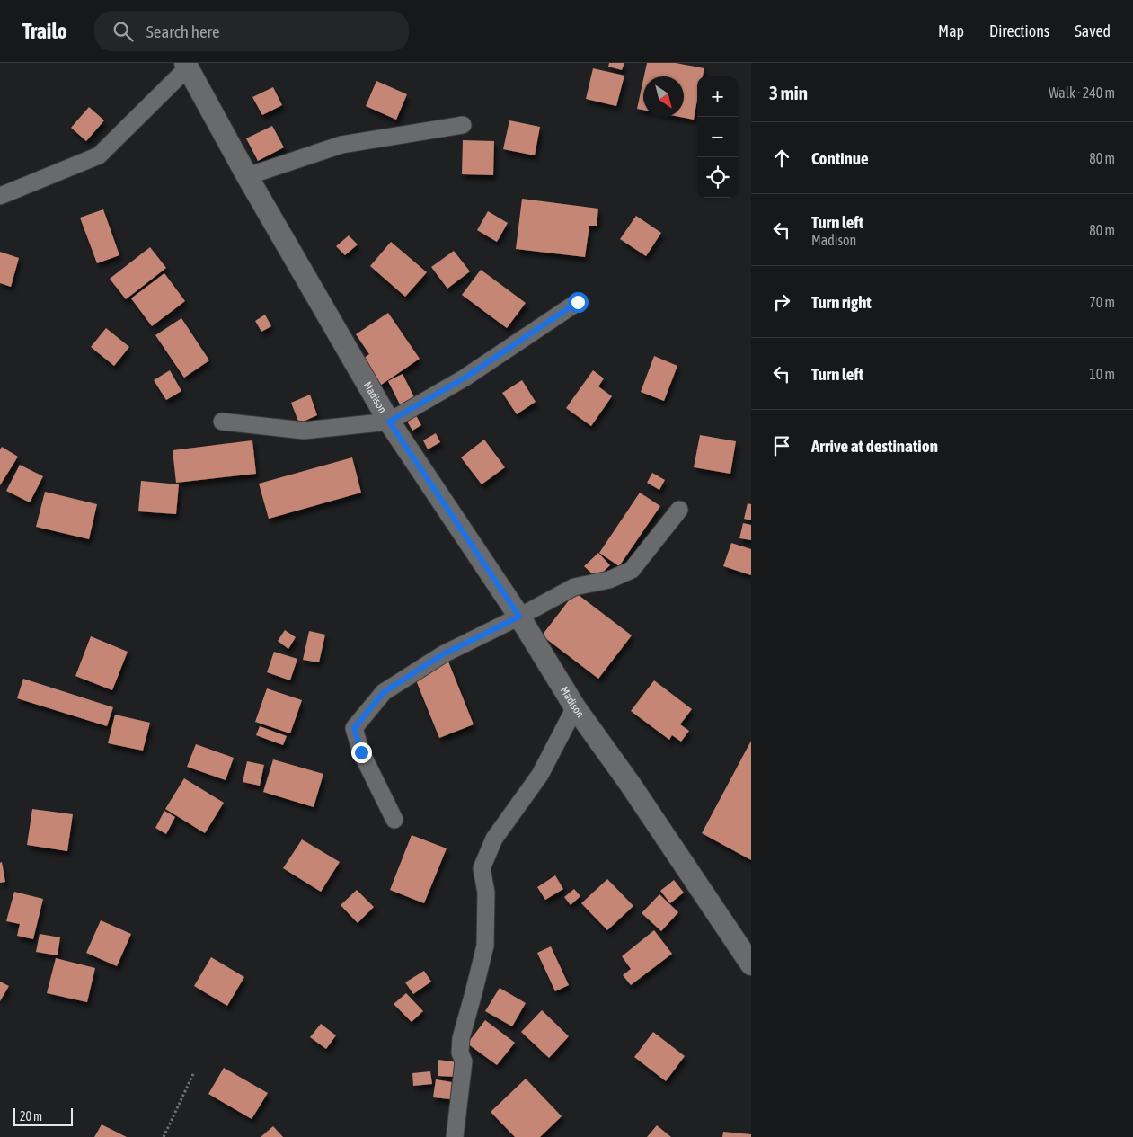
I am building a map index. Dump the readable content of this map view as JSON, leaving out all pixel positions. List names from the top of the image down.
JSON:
{
  "streets": {
    "street": ["Madison"]
  },
  "scale_bar": "20 m",
  "north": "bottom right",
  "page": {
    "header": "Trailo",
    "search": "Search here",
    "nav": ["Map", "Directions", "Saved"],
    "heading": ["3 min", "Walk · 240 m"],
    "map_buttons": ["+", "−"],
    "list": [
      ["Continue", "80 m"],
      ["Turn left", "Madison", "80 m"],
      ["Turn right", "70 m"],
      ["Turn left", "10 m"],
      "Arrive at destination"
    ],
    "scale": "20 m"
  }
}
